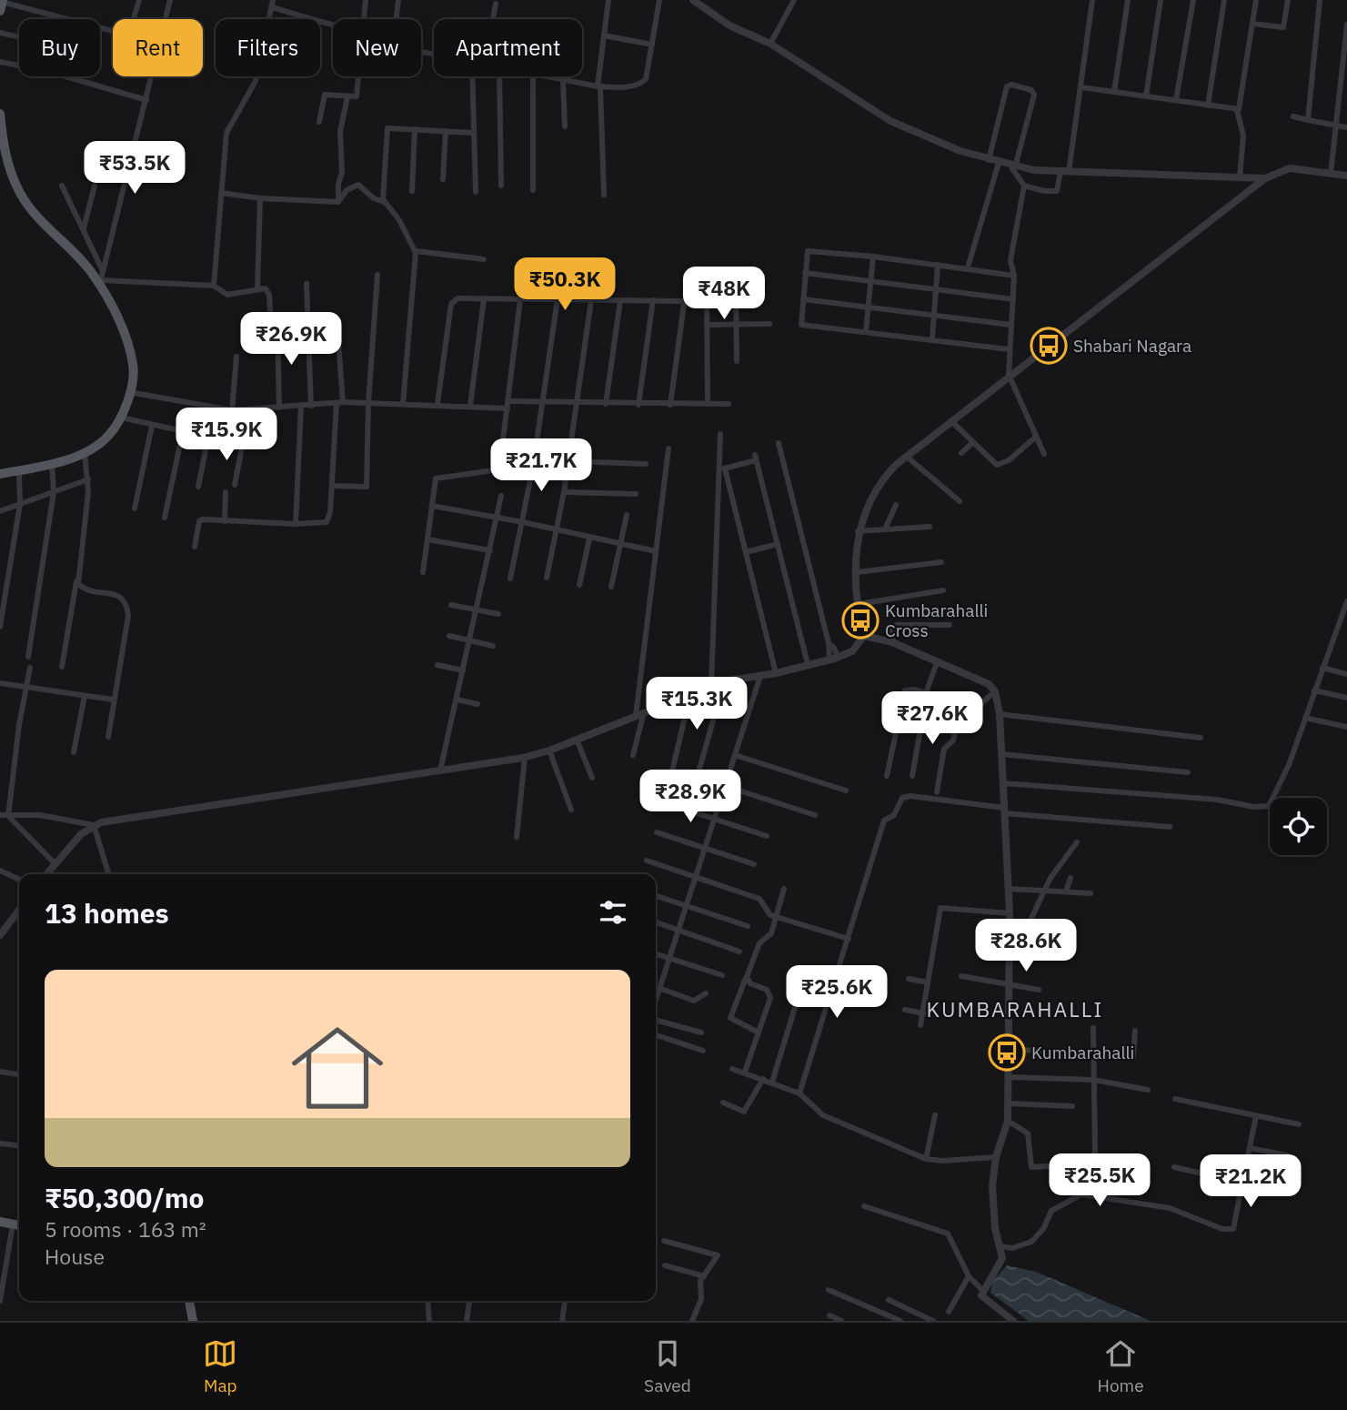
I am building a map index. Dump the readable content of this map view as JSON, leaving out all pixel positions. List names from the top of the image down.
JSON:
{
  "districts": ["KUMBARAHALLI"],
  "places": {
    "bus stop": ["Shabari Nagara", "Kumbarahalli Cross", "Kumbarahalli"]
  },
  "page": {
    "chip": [
      "Buy",
      "Rent",
      "Filters",
      "New",
      "Apartment"
    ],
    "price": [
      "₹53.5K",
      "₹50.3K",
      "₹48K",
      "₹26.9K",
      "₹15.9K",
      "₹21.7K",
      "₹15.3K",
      "₹27.6K",
      "₹28.9K",
      "₹28.6K",
      "₹25.6K",
      "₹25.5K",
      "₹21.2K"
    ],
    "heading": "13 homes",
    "list": [
      {
        "name": "₹50,300/mo",
        "note": "5 rooms · 163 m² · House"
      }
    ],
    "tabs": ["Map", "Saved", "Home"]
  }
}
